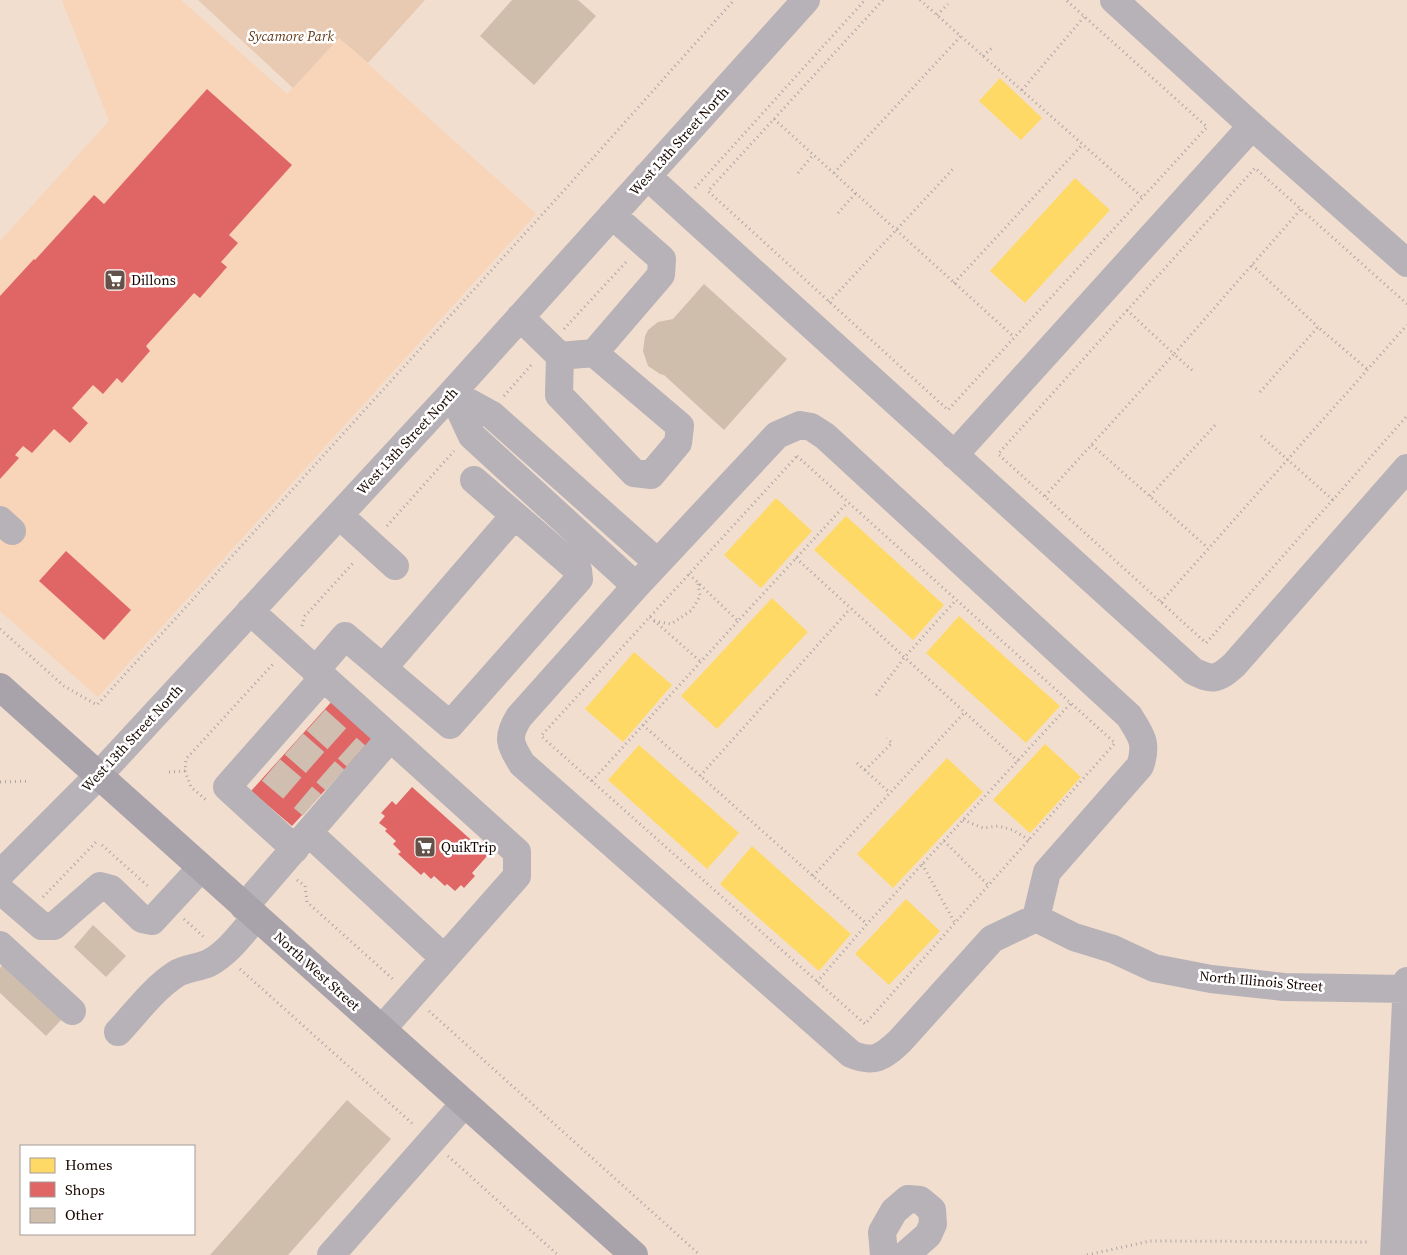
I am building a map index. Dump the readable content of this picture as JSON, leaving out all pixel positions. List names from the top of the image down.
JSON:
{
  "streets": {
    "main road": ["North West Street"],
    "street": ["West 13th Street North", "North Illinois Street"]
  },
  "crossings": [
    ["West 13th Street North", "North West Street"]
  ],
  "parks": ["Sycamore Park"],
  "places": {
    "supermarket": ["Dillons", "QuikTrip"]
  },
  "legend": ["Homes", "Shops", "Other"]
}
